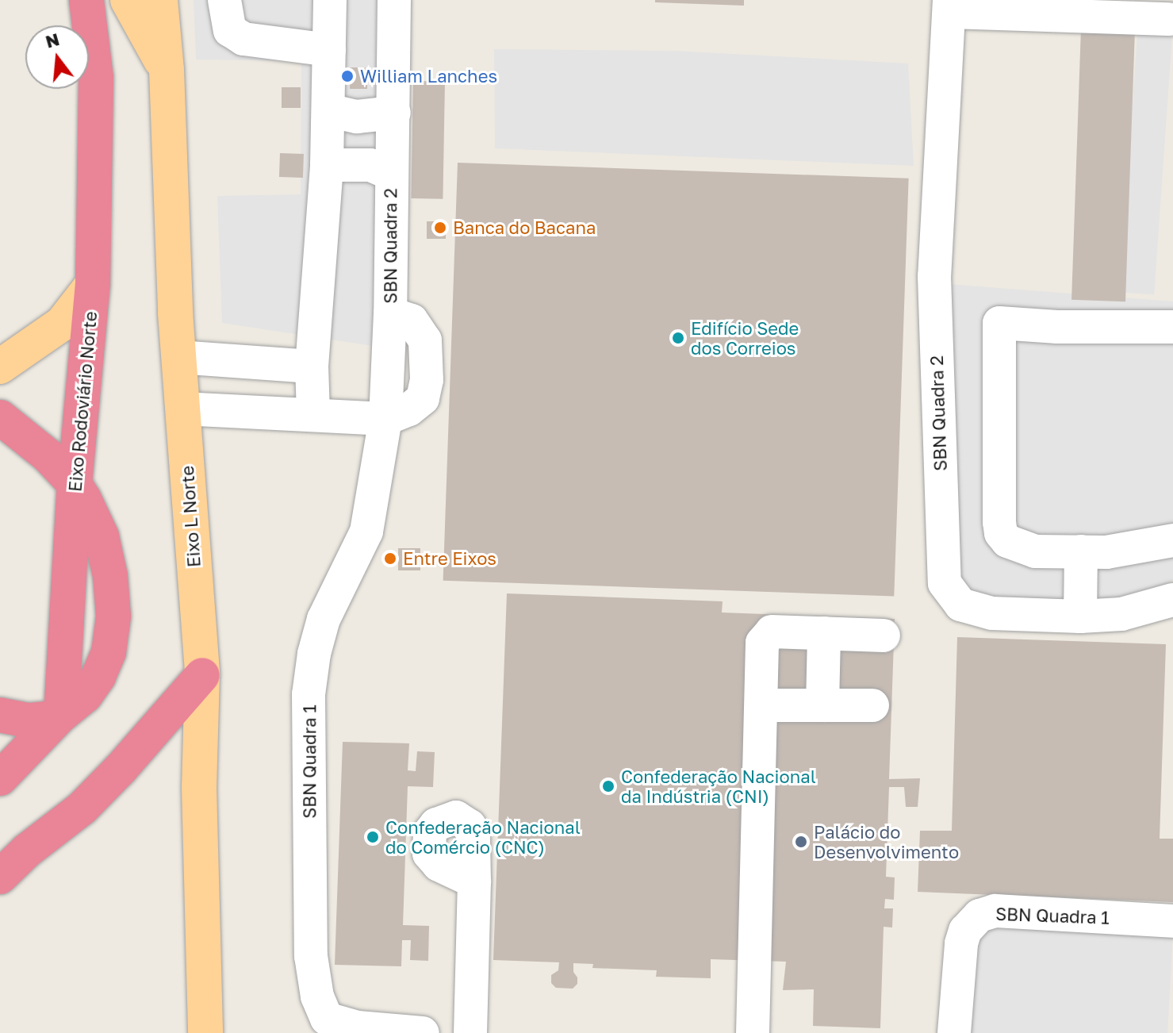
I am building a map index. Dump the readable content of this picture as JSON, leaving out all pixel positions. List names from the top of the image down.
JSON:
{
  "streets": {
    "highway": ["Eixo Rodoviário Norte"],
    "main road": ["Eixo L Norte"],
    "street": ["SBN Quadra 2", "SBN Quadra 1"]
  },
  "crossings": [
    ["SBN Quadra 2", "SBN Quadra 1"]
  ],
  "places": [
    "William Lanches",
    "Banca do Bacana",
    "Edifício Sede dos Correios",
    "Entre Eixos",
    "Confederação Nacional da Indústria (CNI)",
    "Confederação Nacional do Comércio (CNC)",
    "Palácio do Desenvolvimento"
  ],
  "north": "top"
}
